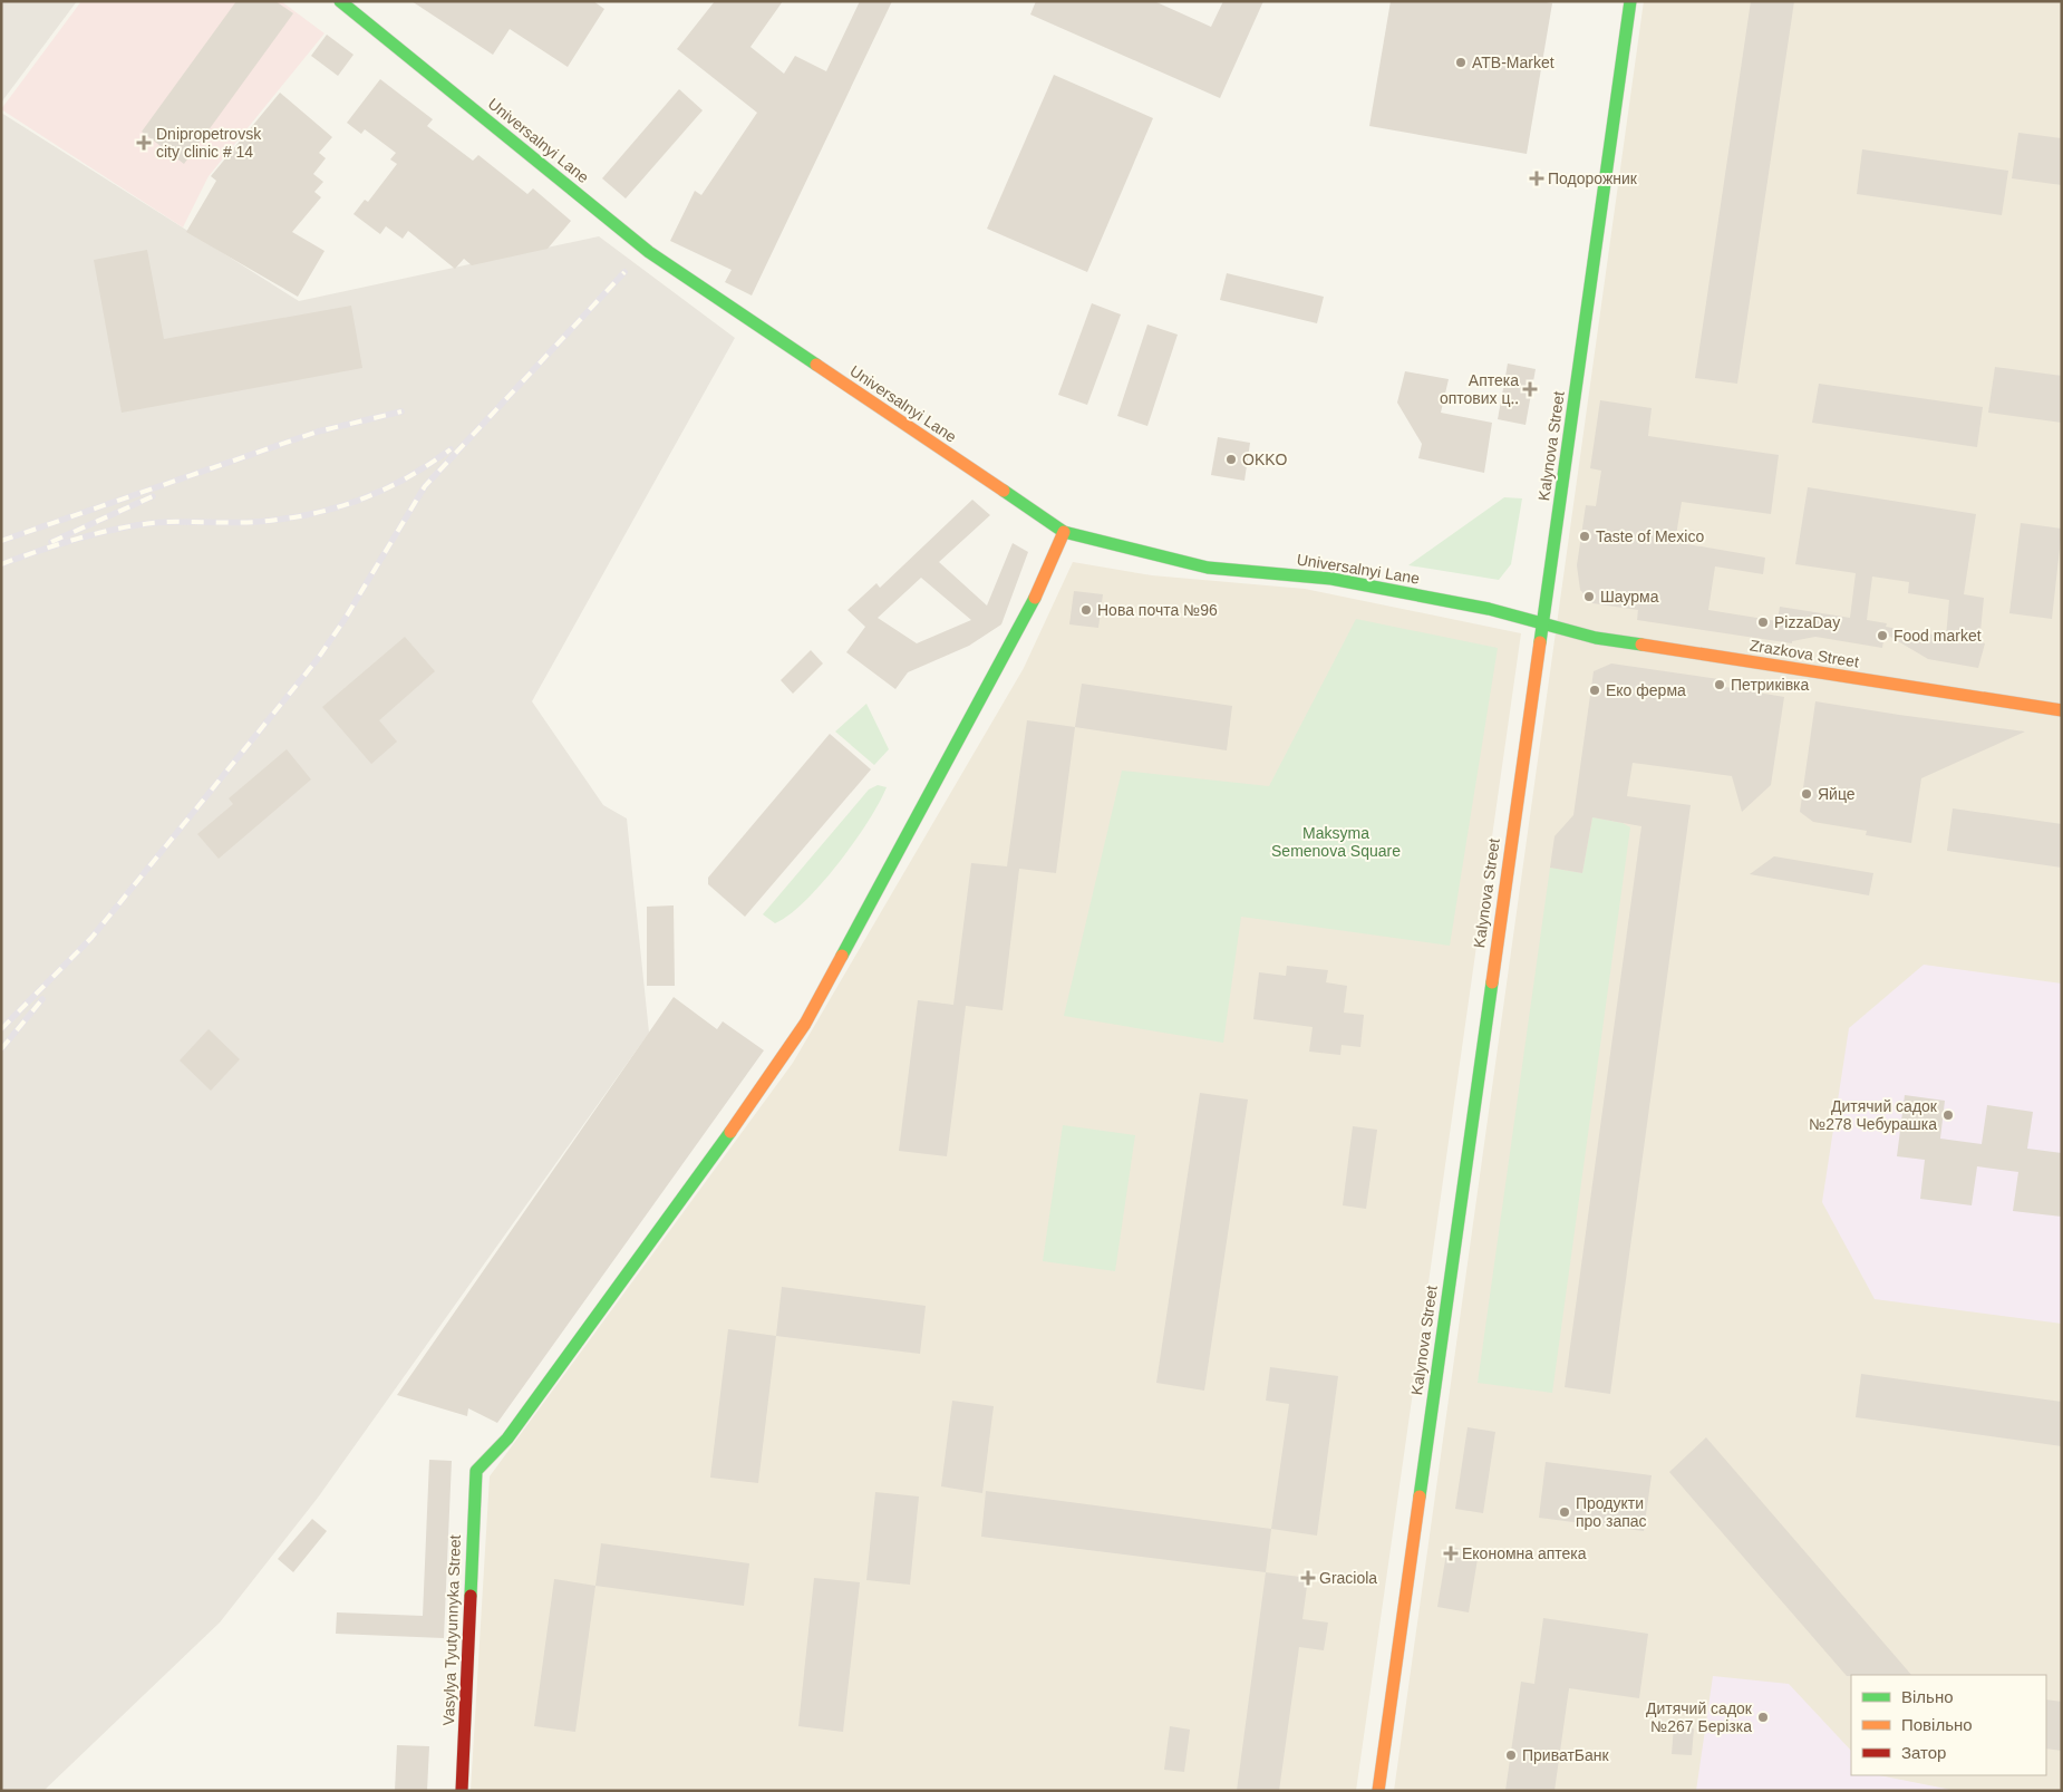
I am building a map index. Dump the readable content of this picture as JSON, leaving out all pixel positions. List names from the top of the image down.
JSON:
{
  "streets": {
    "street": [
      "Universalnyi Lane",
      "Kalynova Street",
      "Zrazkova Street",
      "Vasylya Tyutyunnyka Street"
    ]
  },
  "crossings": [
    ["Universalnyi Lane", "Kalynova Street"],
    ["Universalnyi Lane", "Zrazkova Street"],
    ["Universalnyi Lane", "Vasylya Tyutyunnyka Street"],
    ["Kalynova Street", "Zrazkova Street"]
  ],
  "parks": ["Maksyma Semenova Square"],
  "places": {
    "other": [
      "ATB-Market",
      "OKKO",
      "Taste of Mexico",
      "Шаурма",
      "Нова почта №96",
      "PizzaDay",
      "Food market",
      "Петриківка",
      "Еко ферма",
      "Яйце",
      "Дитячий садок №278 Чебурашка",
      "Продукти про запас",
      "Дитячий садок №267 Берізка",
      "ПриватБанк"
    ],
    "health": [
      "Dnipropetrovsk city clinic # 14",
      "Подорожник",
      "Аптека оптових ц‥",
      "Економна аптека",
      "Graciola"
    ]
  },
  "legend": ["Вільно", "Повільно", "Затор"]
}
